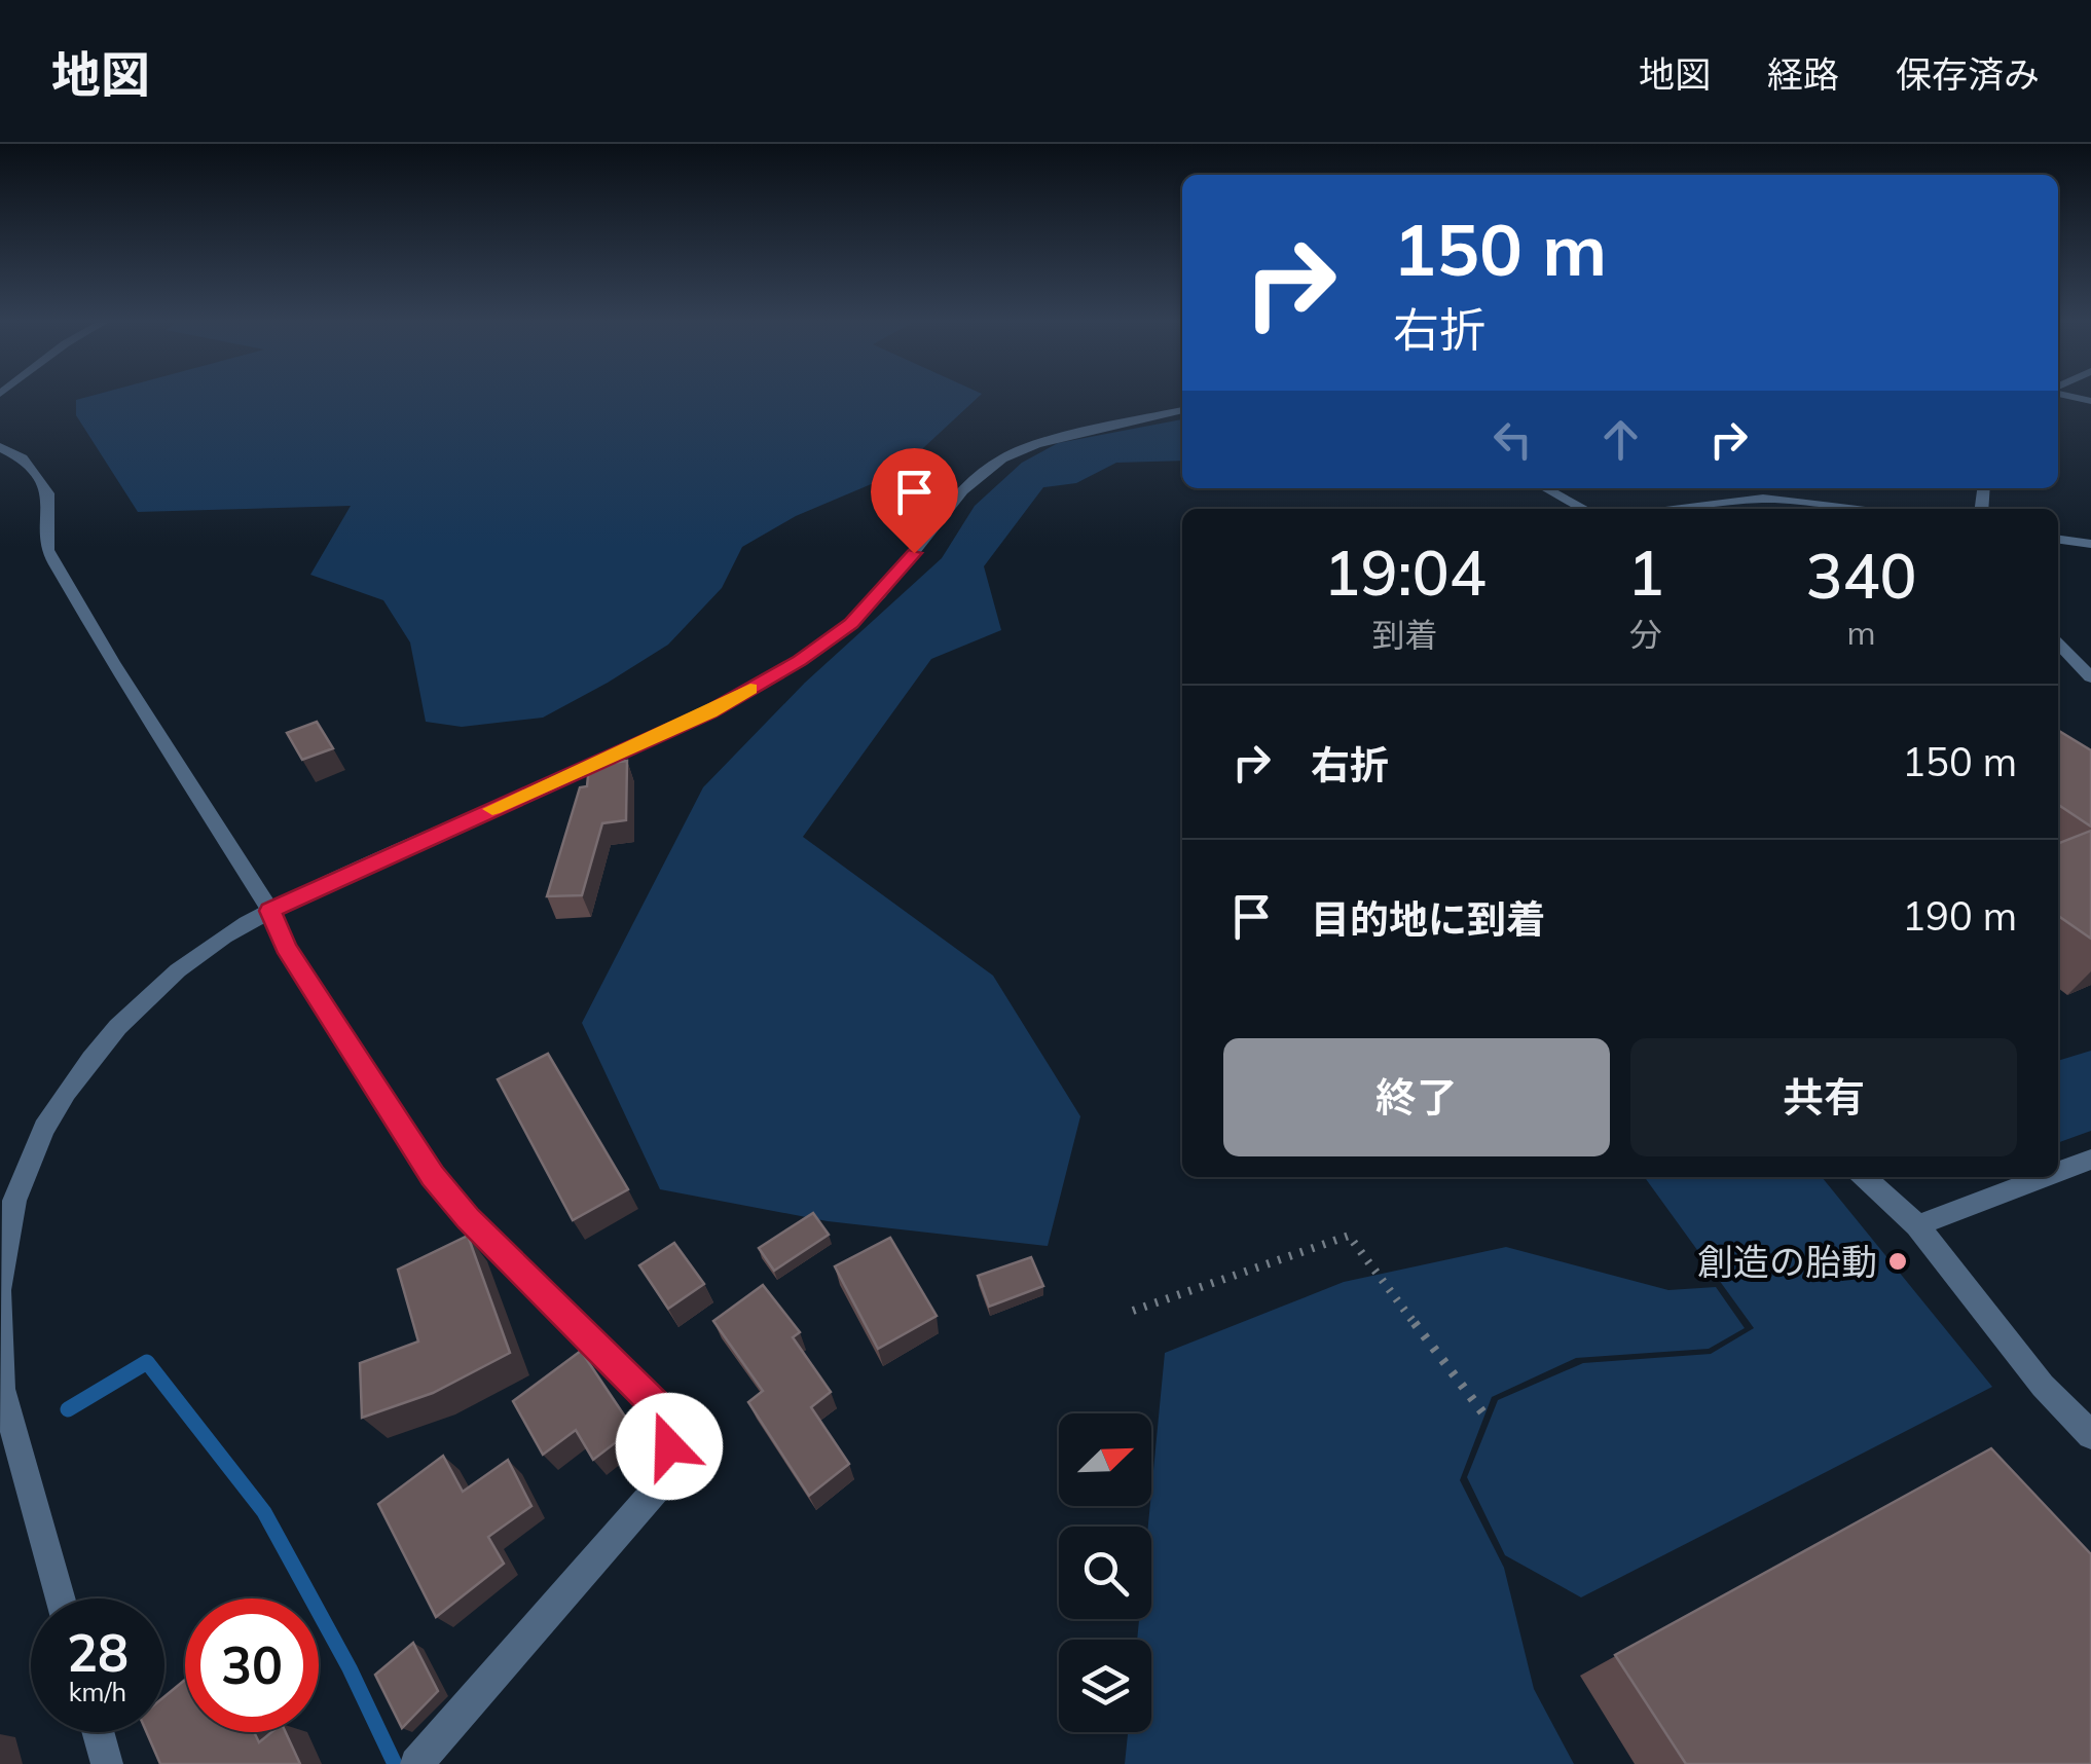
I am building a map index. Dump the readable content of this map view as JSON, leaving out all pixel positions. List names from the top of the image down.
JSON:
{
  "places": ["創造の胎動"],
  "north": "top right",
  "page": {
    "header": "地図",
    "nav": ["地図", "経路", "保存済み"],
    "turn": ["150 m", "右折"],
    "eta": [
      "19:04",
      "到着",
      "1",
      "分",
      "340",
      "m"
    ],
    "list": [
      {
        "name": "右折",
        "value": "150 m"
      },
      {
        "name": "目的地に到着",
        "value": "190 m"
      }
    ],
    "buttons": ["終了", "共有"],
    "speed": "28 km/h",
    "limit": "30"
  }
}
